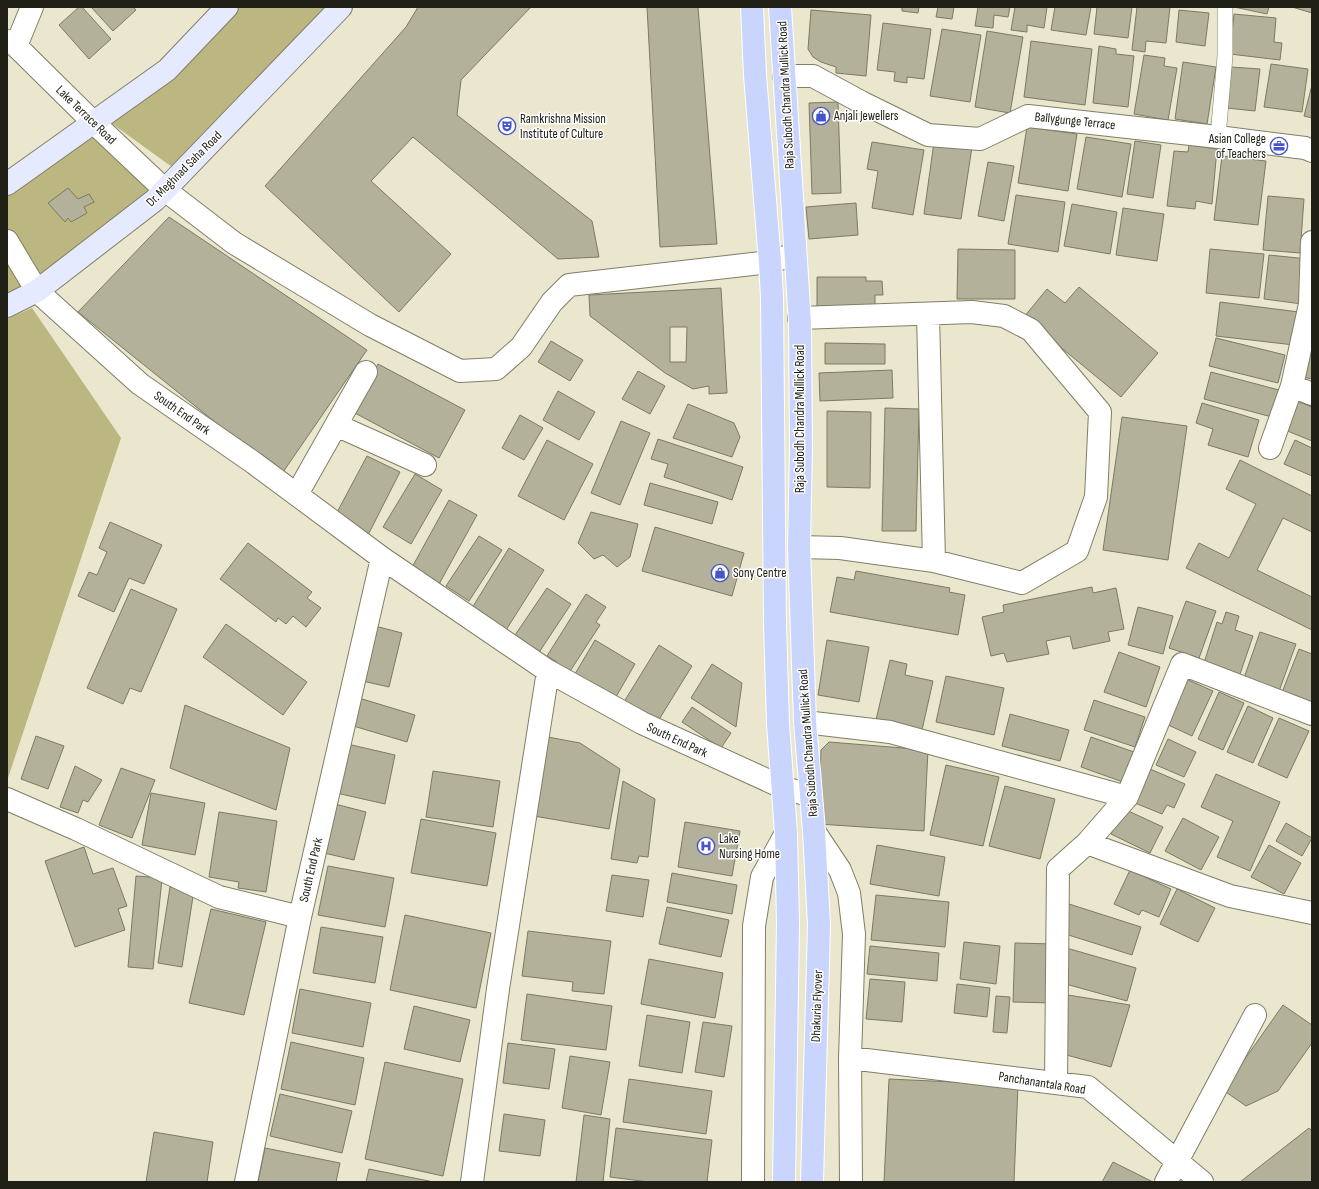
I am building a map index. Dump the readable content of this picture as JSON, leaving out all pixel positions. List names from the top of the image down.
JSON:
{
  "streets": {
    "main road": ["Raja Subodh Chandra Mullick Road", "Dhakuria Flyover"],
    "street": [
      "Lake Terrace Road",
      "Ballygunge Terrace",
      "Dr. Meghnad Saha Road",
      "South End Park",
      "Panchanantala Road"
    ]
  },
  "crossings": [
    ["Raja Subodh Chandra Mullick Road", "Lake Terrace Road"],
    ["Raja Subodh Chandra Mullick Road", "Ballygunge Terrace"],
    ["Raja Subodh Chandra Mullick Road", "South End Park"],
    ["Raja Subodh Chandra Mullick Road", "Dhakuria Flyover"],
    ["Lake Terrace Road", "Dr. Meghnad Saha Road"],
    ["Dr. Meghnad Saha Road", "South End Park"]
  ],
  "places": {
    "shop": ["Anjali Jewellers", "Sony Centre"],
    "theatre": ["Ramkrishna Mission Institute of Culture"],
    "office": ["Asian College of Teachers"],
    "hospital": ["Lake Nursing Home"]
  }
}
